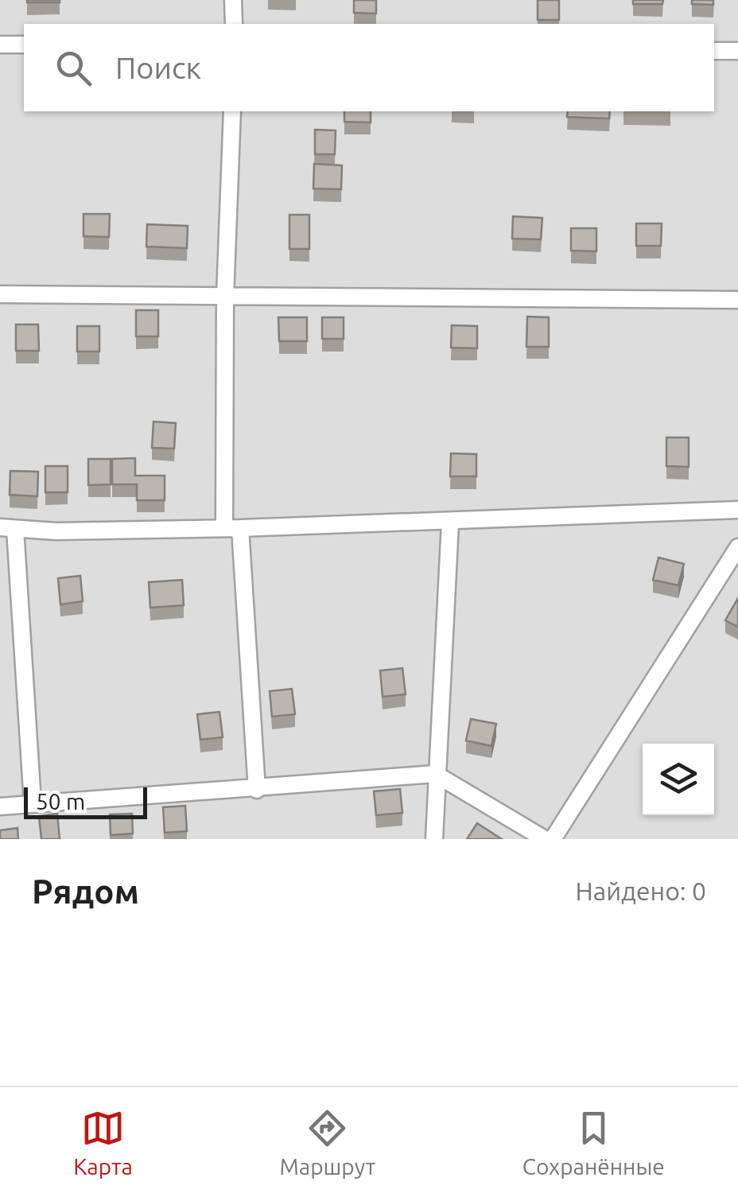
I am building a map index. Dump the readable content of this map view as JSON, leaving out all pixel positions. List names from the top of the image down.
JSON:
{
  "scale_bar": "50 m",
  "page": {
    "search": "Поиск",
    "scale": "50 m",
    "heading": ["Рядом", "Найдено: 0"],
    "nav": ["Карта", "Маршрут", "Сохранённые"]
  }
}
